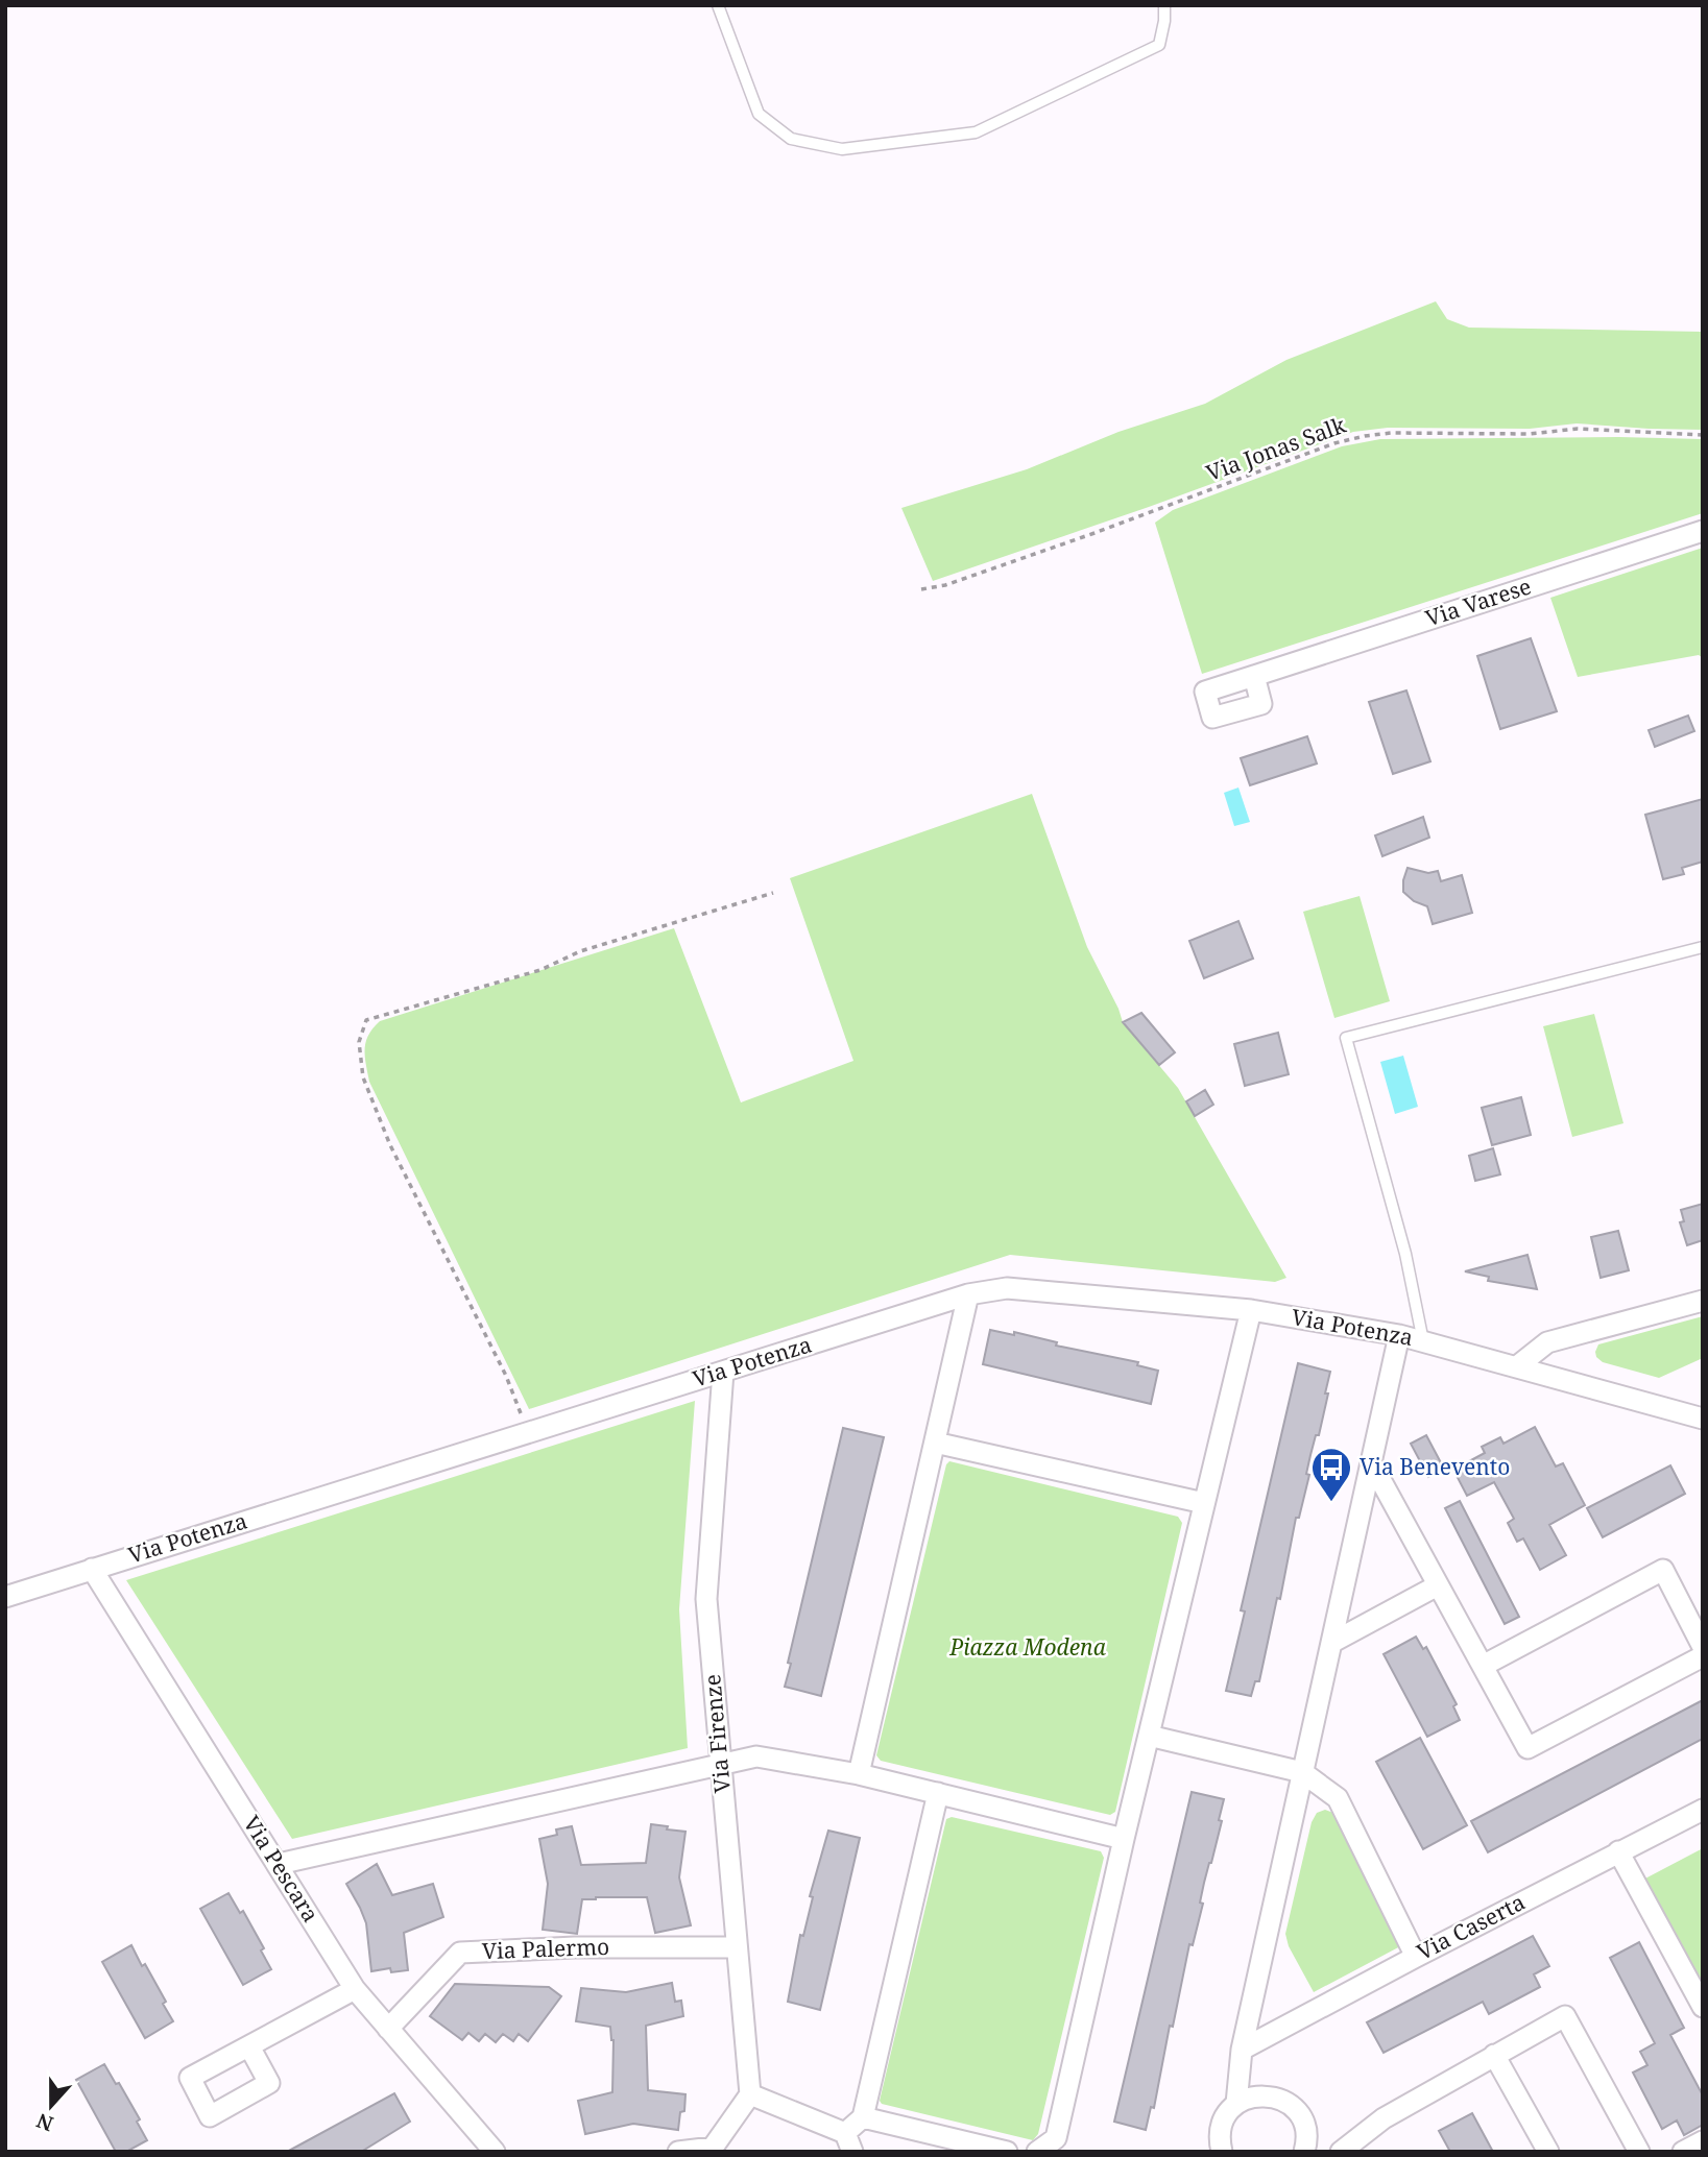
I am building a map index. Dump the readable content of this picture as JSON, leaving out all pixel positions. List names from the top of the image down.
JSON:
{
  "streets": {
    "street": [
      "Via Varese",
      "Via Potenza",
      "Via Firenze",
      "Via Pescara",
      "Via Caserta",
      "Via Palermo"
    ],
    "path": ["Via Jonas Salk"]
  },
  "crossings": [
    ["Via Potenza", "Via Firenze"],
    ["Via Potenza", "Via Pescara"],
    ["Via Firenze", "Via Palermo"],
    ["Via Pescara", "Via Palermo"]
  ],
  "parks": ["Piazza Modena"],
  "places": {
    "bus stop": ["Via Benevento"]
  },
  "north": "bottom"
}
